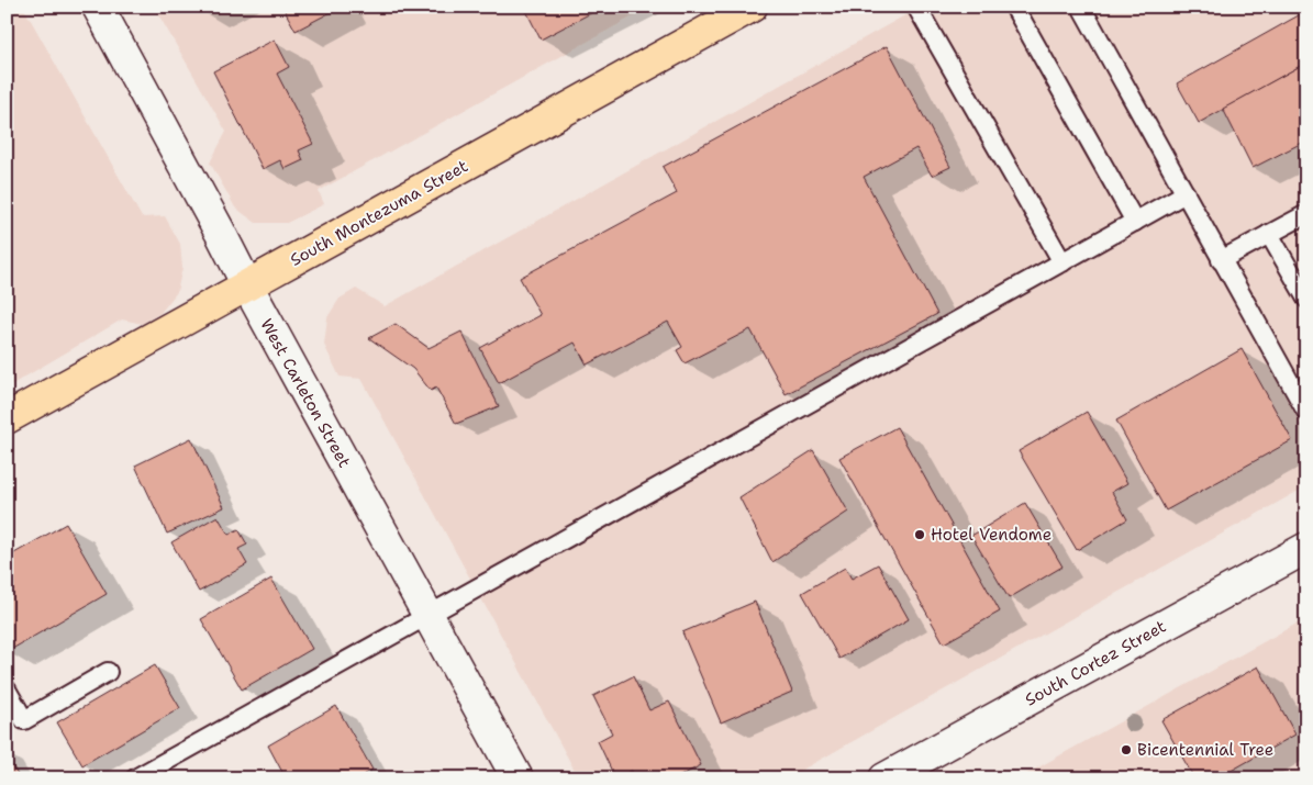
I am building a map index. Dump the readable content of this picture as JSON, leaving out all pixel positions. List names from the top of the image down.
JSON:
{
  "streets": {
    "main road": ["South Montezuma Street"],
    "street": ["West Carleton Street", "South Cortez Street"]
  },
  "crossings": [
    ["South Montezuma Street", "West Carleton Street"]
  ],
  "places": ["Hotel Vendome", "Bicentennial Tree"]
}
